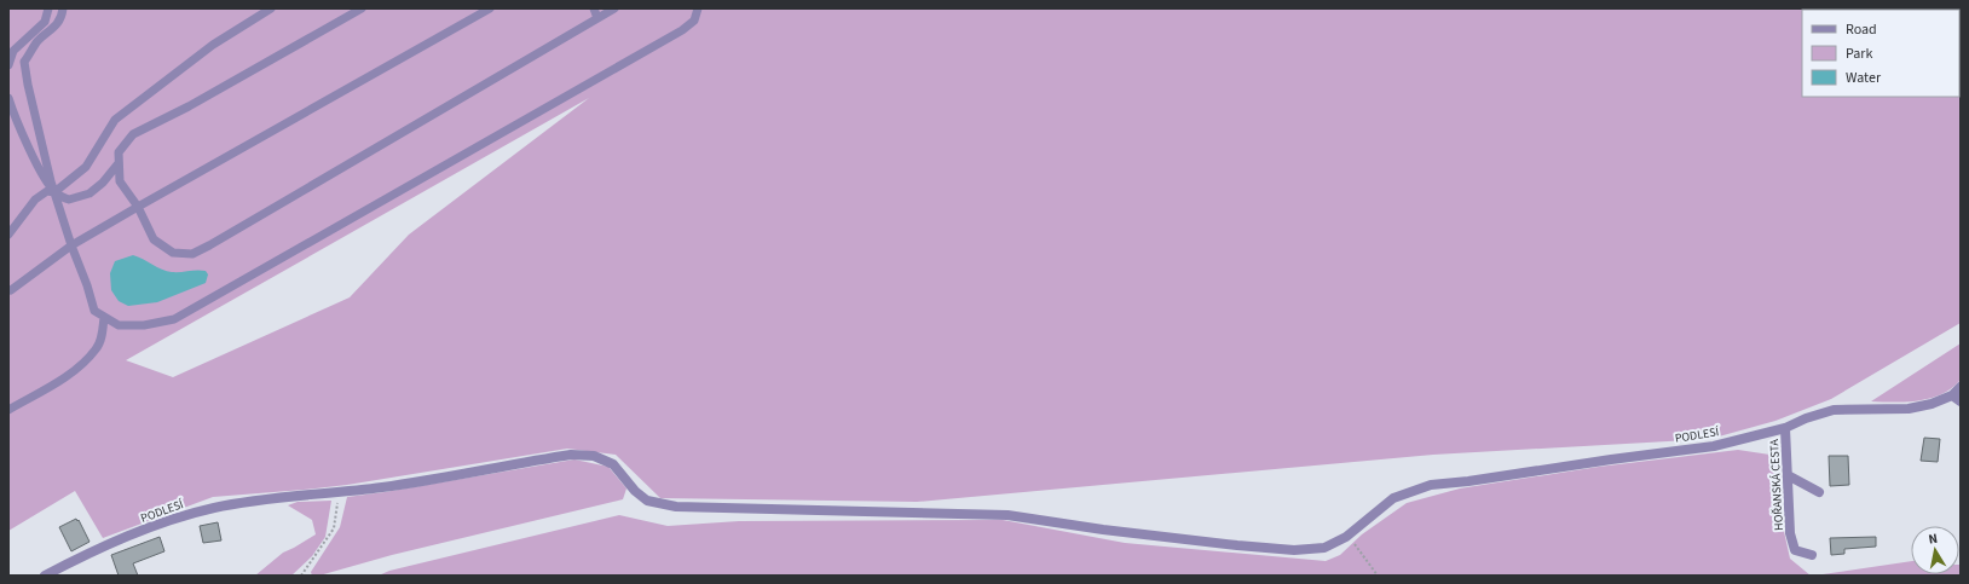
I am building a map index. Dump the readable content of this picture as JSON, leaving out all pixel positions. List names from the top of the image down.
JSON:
{
  "streets": {
    "street": ["PODLESÍ", "HOŘANSKÁ CESTA"]
  },
  "crossings": [
    ["PODLESÍ", "HOŘANSKÁ CESTA"]
  ],
  "legend": ["Road", "Park", "Water"],
  "north": "top"
}
